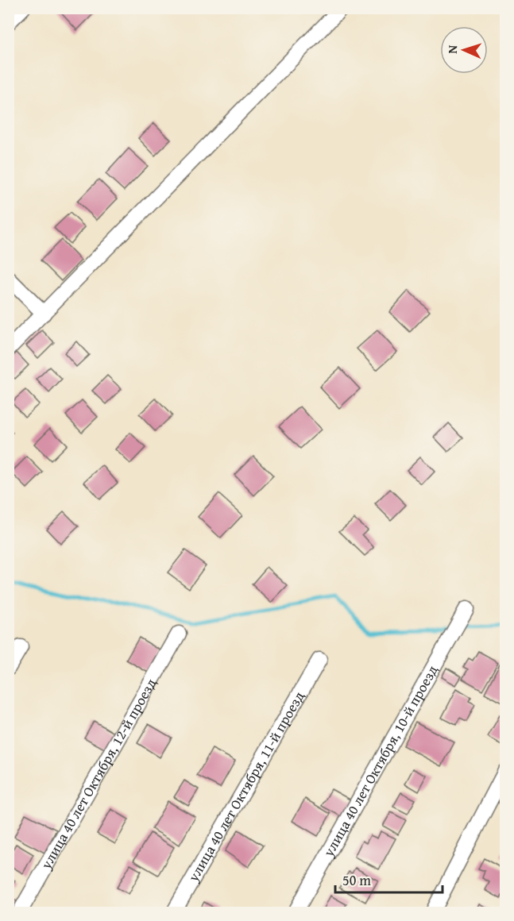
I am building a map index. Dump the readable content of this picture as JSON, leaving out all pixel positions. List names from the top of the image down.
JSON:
{
  "streets": {
    "street": ["улица 40 лет Октября, 10-й проезд", "улица 40 лет Октября, 12-й проезд", "улица 40 лет Октября, 11-й проезд"]
  },
  "scale_bar": "50 m",
  "north": "left"
}
